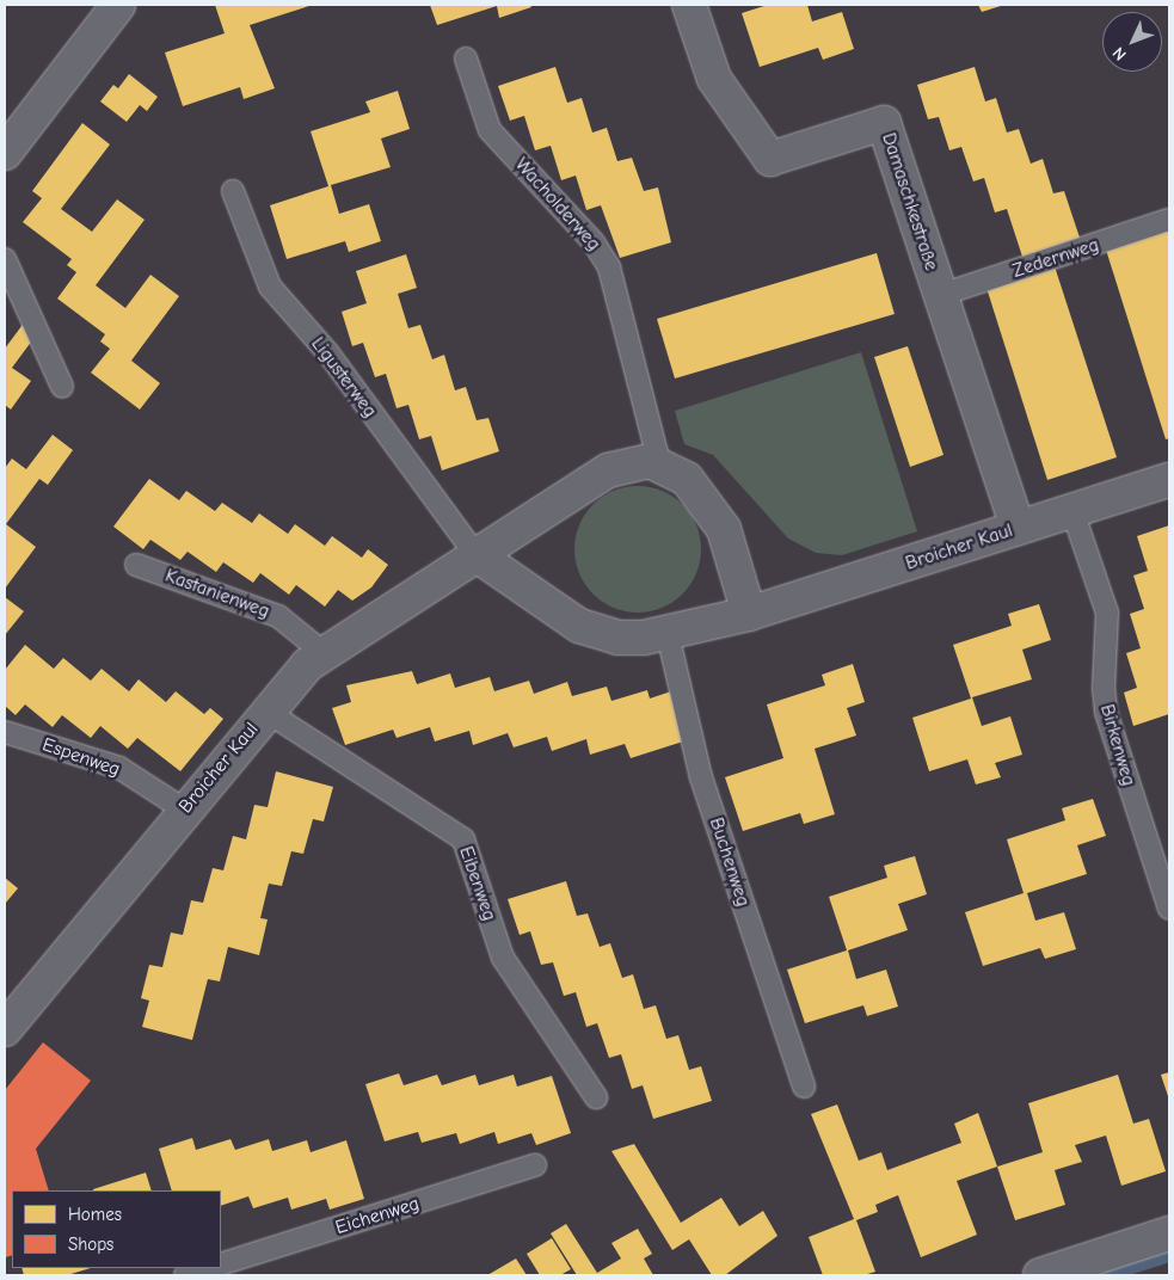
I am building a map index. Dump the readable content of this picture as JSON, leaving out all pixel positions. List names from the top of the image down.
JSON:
{
  "streets": {
    "street": ["Damaschkestraße", "Broicher Kaul"],
    "lane": [
      "Wacholderweg",
      "Zedernweg",
      "Ligusterweg",
      "Kastanienweg",
      "Birkenweg",
      "Espenweg",
      "Buchenweg",
      "Eibenweg",
      "Eichenweg"
    ]
  },
  "crossings": [
    ["Damaschkestraße", "Zedernweg"],
    ["Damaschkestraße", "Broicher Kaul"],
    ["Wacholderweg", "Broicher Kaul"],
    ["Ligusterweg", "Broicher Kaul"],
    ["Broicher Kaul", "Kastanienweg"],
    ["Broicher Kaul", "Birkenweg"],
    ["Broicher Kaul", "Espenweg"],
    ["Broicher Kaul", "Buchenweg"],
    ["Broicher Kaul", "Eibenweg"]
  ],
  "legend": ["Homes", "Shops"],
  "north": "bottom left"
}
